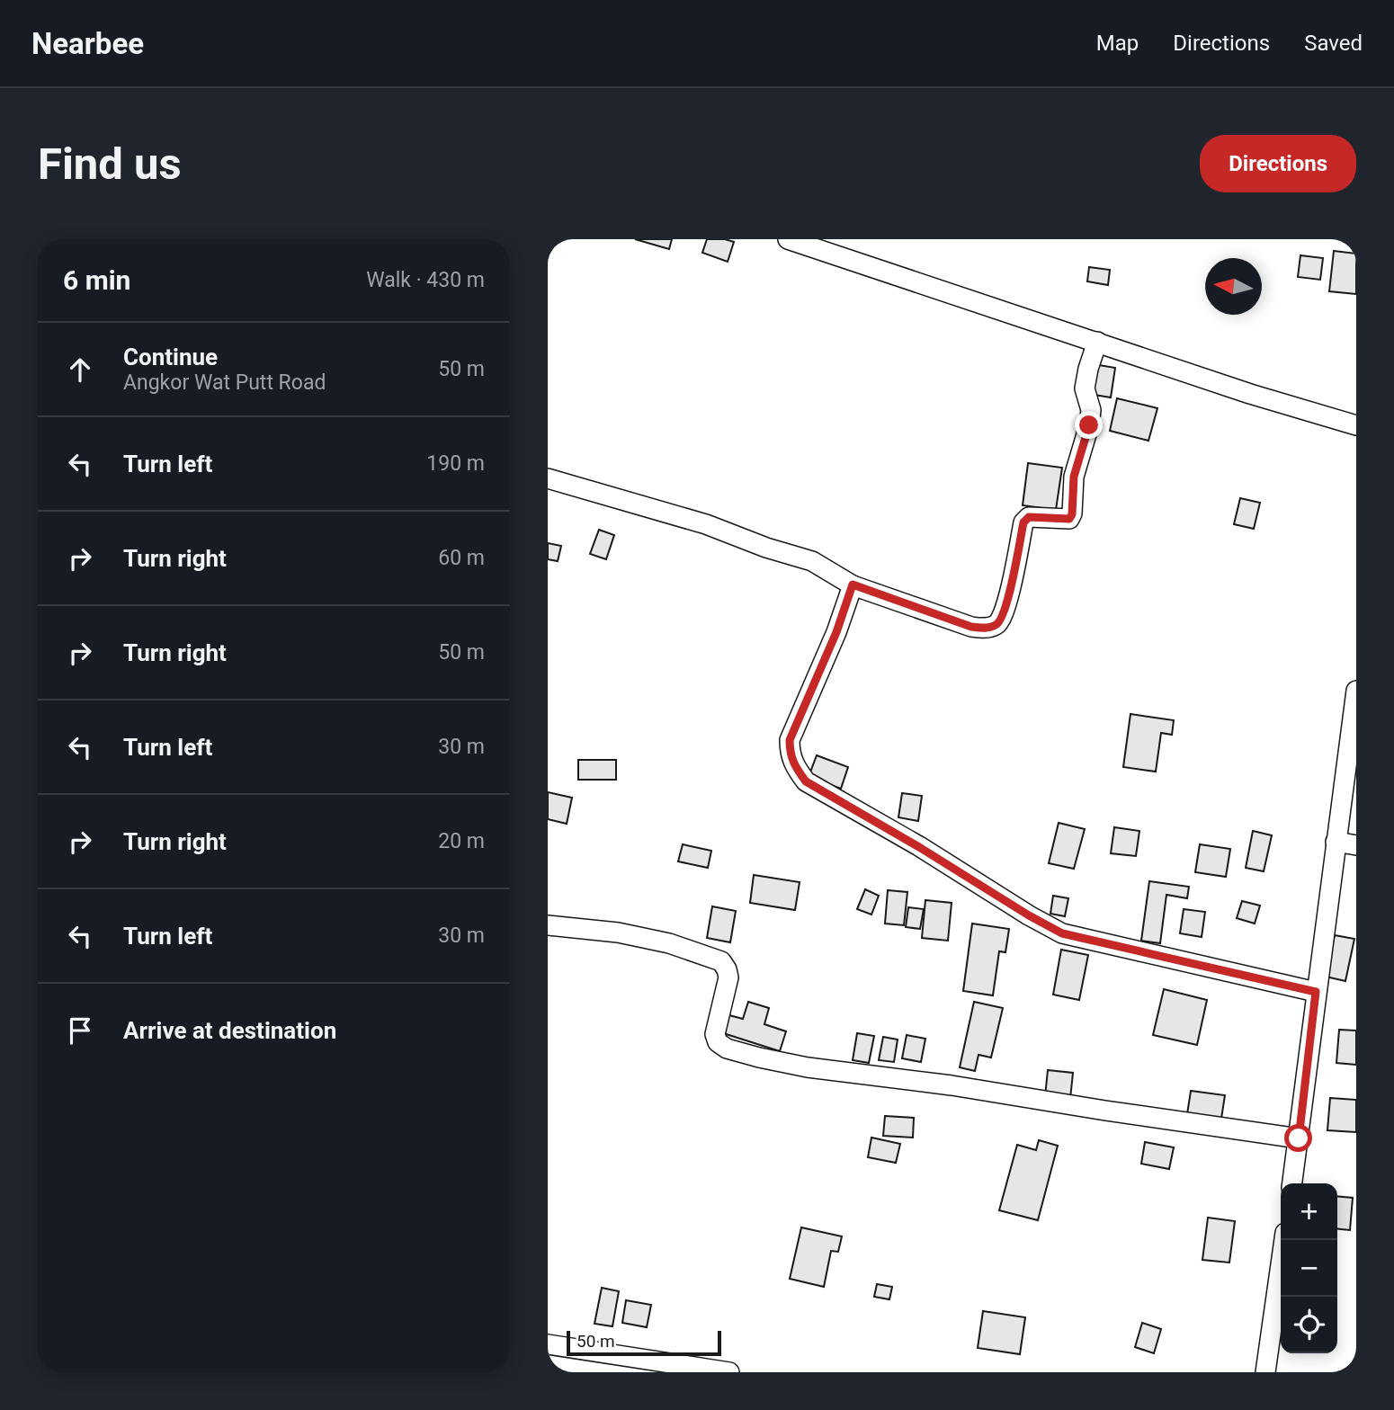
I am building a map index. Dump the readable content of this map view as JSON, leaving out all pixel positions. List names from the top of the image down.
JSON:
{
  "scale_bar": "50 m",
  "north": "left",
  "page": {
    "header": "Nearbee",
    "nav": ["Map", "Directions", "Saved"],
    "buttons": "Directions",
    "title": "Find us",
    "heading": ["6 min", "Walk · 430 m"],
    "list": [
      ["Continue", "Angkor Wat Putt Road", "50 m"],
      ["Turn left", "190 m"],
      ["Turn right", "60 m"],
      ["Turn right", "50 m"],
      ["Turn left", "30 m"],
      ["Turn right", "20 m"],
      ["Turn left", "30 m"],
      "Arrive at destination"
    ],
    "map_buttons": ["+", "−"],
    "scale": "50 m"
  }
}
